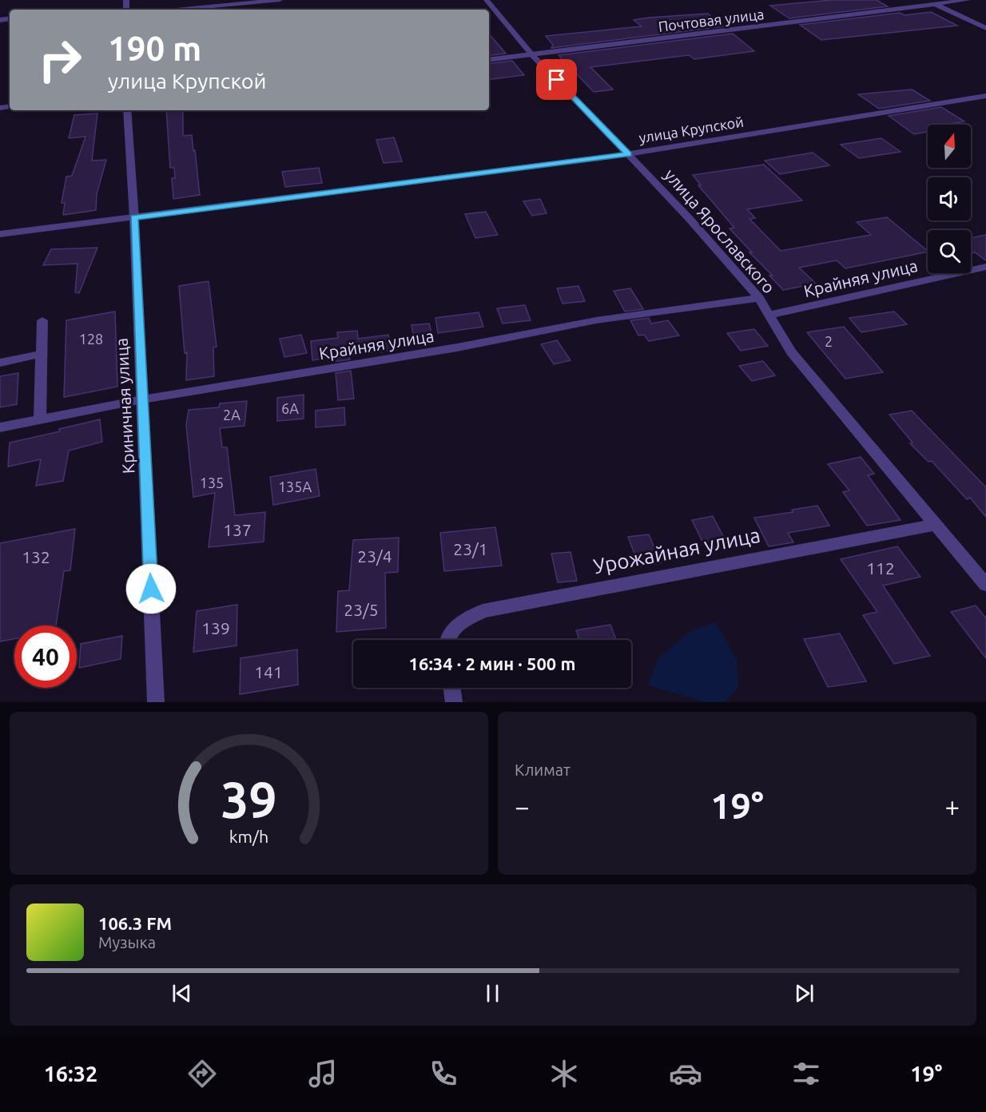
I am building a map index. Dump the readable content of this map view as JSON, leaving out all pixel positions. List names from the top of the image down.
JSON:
{
  "streets": {
    "street": [
      "Почтовая улица",
      "улица Крупской",
      "улица Ярославского",
      "Крайняя улица",
      "Криничная улица",
      "Урожайная улица"
    ]
  },
  "crossings": [
    ["Почтовая улица", "улица Ярославского"],
    ["улица Крупской", "улица Ярославского"],
    ["улица Крупской", "Криничная улица"],
    ["улица Ярославского", "Крайняя улица"],
    ["улица Ярославского", "Урожайная улица"],
    ["Крайняя улица", "Криничная улица"]
  ],
  "house_numbers": [
    "128",
    "2",
    "6А",
    "2А",
    "135",
    "135А",
    "137",
    "23/1",
    "23/4",
    "132",
    "112",
    "23/5",
    "139",
    "141"
  ],
  "north": "top",
  "page": {
    "turn": ["190 m", "улица Крупской"],
    "limit": "40",
    "trip": "16:34 · 2 мин · 500 m",
    "tile": "Климат",
    "heat": ["−", "19°", "+"],
    "song": ["106.3 FM", "Музыка"],
    "tabs": ["16:32", "19°"],
    "gauge": ["39", "km/h"]
  }
}
